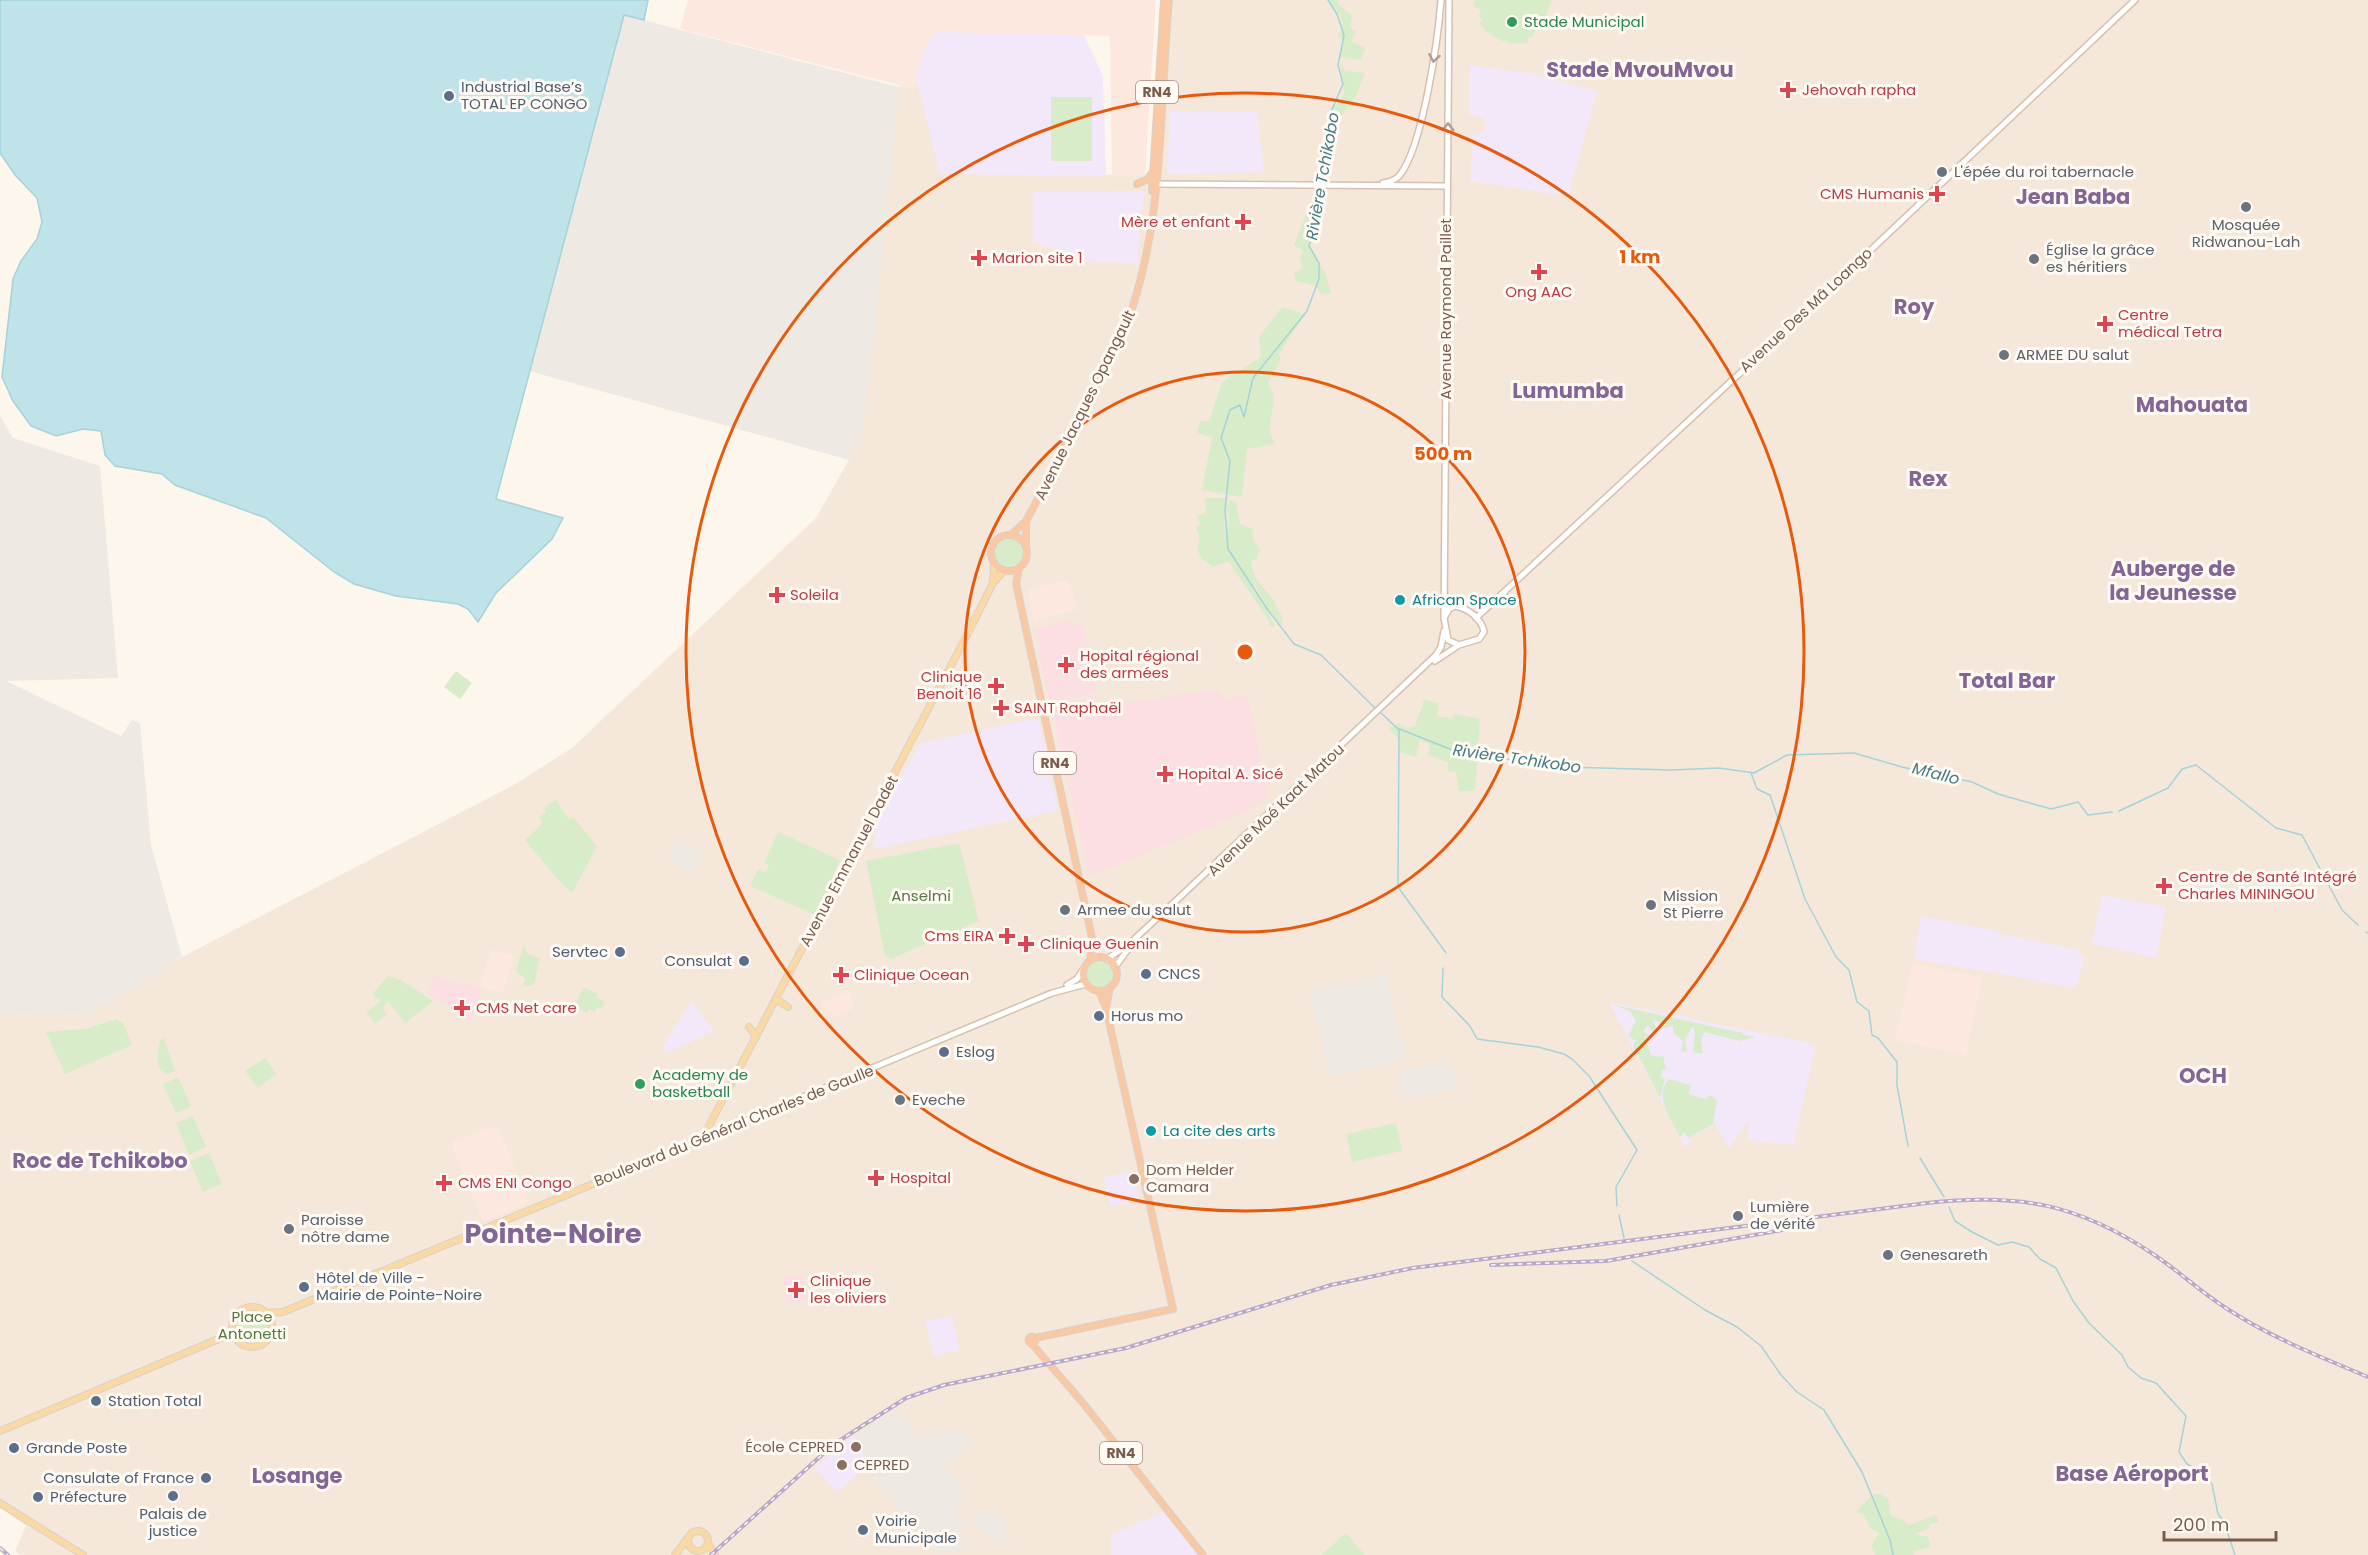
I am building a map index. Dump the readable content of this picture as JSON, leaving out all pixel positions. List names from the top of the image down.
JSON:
{
  "streets": {
    "highway": ["RN4", "Avenue Jacques Opangault"],
    "main road": [
      "Avenue Raymond Paillet",
      "Avenue Des Mâ Loango",
      "Avenue Moé Kaat Matou",
      "Avenue Emmanuel Dadet",
      "Boulevard du Général Charles de Gaulle"
    ]
  },
  "crossings": [
    ["RN4", "Avenue Jacques Opangault"],
    ["RN4", "Avenue Moé Kaat Matou"],
    ["RN4", "Avenue Emmanuel Dadet"],
    ["RN4", "Boulevard du Général Charles de Gaulle"],
    ["Avenue Raymond Paillet", "Avenue Des Mâ Loango"],
    ["Avenue Moé Kaat Matou", "Boulevard du Général Charles de Gaulle"],
    ["Avenue Emmanuel Dadet", "Boulevard du Général Charles de Gaulle"]
  ],
  "districts": [
    "Stade MvouMvou",
    "Jean Baba",
    "Roy",
    "Lumumba",
    "Mahouata",
    "Rex",
    "Auberge de la Jeunesse",
    "Total Bar",
    "OCH",
    "Roc de Tchikobo",
    "Pointe-Noire",
    "Base Aéroport",
    "Losange"
  ],
  "water": ["Rivière Tchikobo", "Mfallo"],
  "parks": ["Anselmi", "Place Antonetti"],
  "places": {
    "other": [
      "Stade Municipal",
      "Industrial Base’s TOTAL EP CONGO",
      "L'épée du roi tabernacle",
      "Mosquée Ridwanou-Lah",
      "Église la grâce es héritiers",
      "ARMEE DU salut",
      "African Space",
      "Mission St Pierre",
      "Armee du salut",
      "Servtec",
      "Consulat",
      "CNCS",
      "Horus mo",
      "Eslog",
      "Academy de basketball",
      "Eveche",
      "La cite des arts",
      "Dom Helder Camara",
      "Lumière de vérité",
      "Paroisse nôtre dame",
      "Genesareth",
      "Hôtel de Ville - Mairie de Pointe-Noire",
      "Station Total",
      "École CEPRED",
      "Grande Poste",
      "CEPRED",
      "Consulate of France",
      "Palais de justice",
      "Préfecture",
      "Voirie Municipale"
    ],
    "health": [
      "Jehovah rapha",
      "CMS Humanis",
      "Mère et enfant",
      "Marion site 1",
      "Ong AAC",
      "Centre médical Tetra",
      "Soleila",
      "Hopital régional des armées",
      "Clinique Benoit 16",
      "SAINT Raphaël",
      "Hopital A. Sicé",
      "Centre de Santé Intégré Charles MININGOU",
      "Cms EIRA",
      "Clinique Guenin",
      "Clinique Ocean",
      "CMS Net care",
      "Hospital",
      "CMS ENI Congo",
      "Clinique les oliviers"
    ]
  },
  "scale_bar": "200 m",
  "rings": ["1 km", "500 m"]
}
